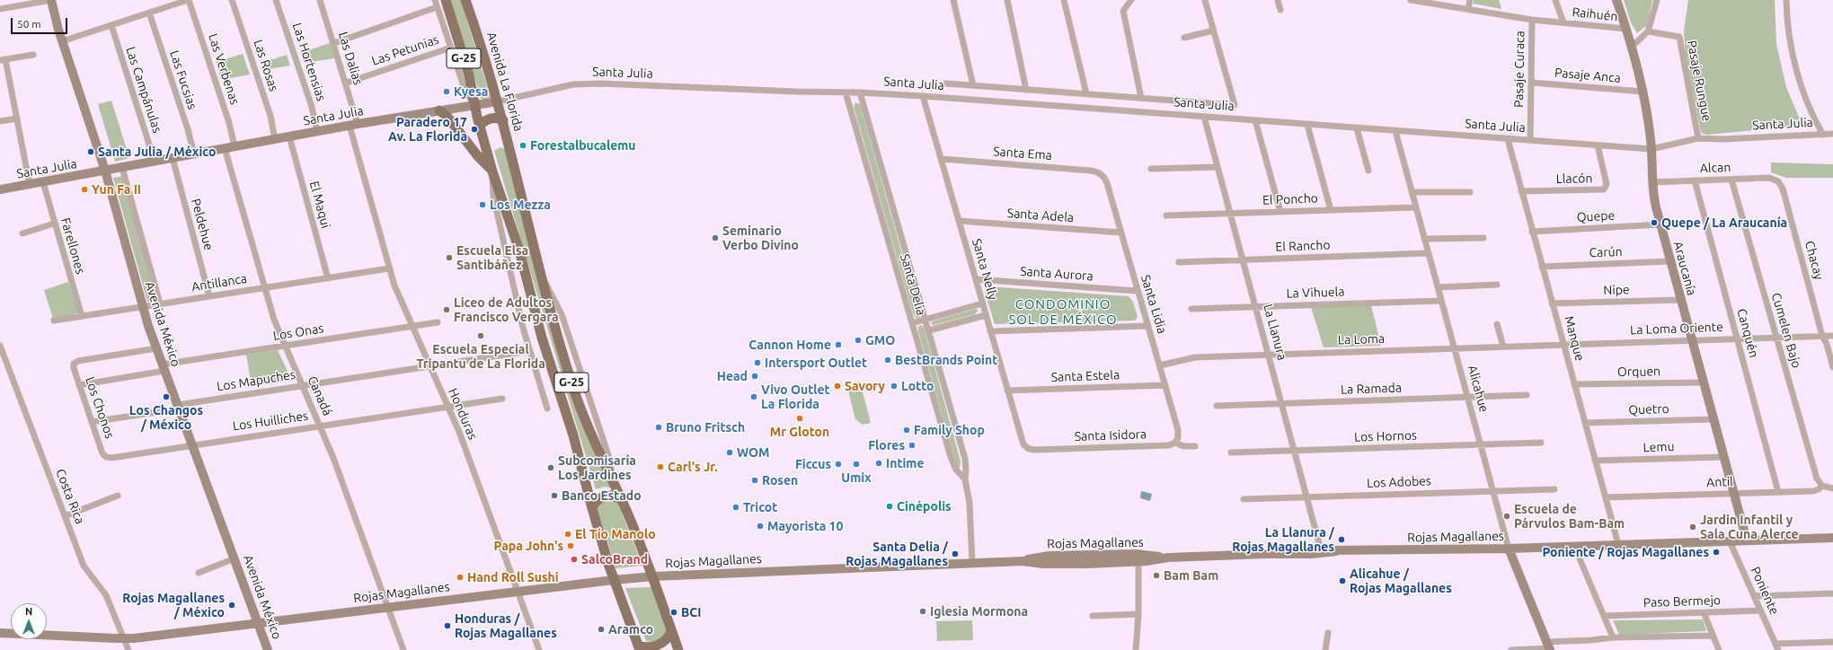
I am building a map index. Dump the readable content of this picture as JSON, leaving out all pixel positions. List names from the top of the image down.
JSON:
{
  "streets": {
    "main road": ["G-25", "Avenida La Florida"],
    "street": [
      "Raihuén",
      "Las Petunias",
      "Las Dalias",
      "Las Hortensias",
      "Las Rosas",
      "Las Verbenas",
      "Pasaje Curaca",
      "Santa Julia",
      "Pasaje Anca",
      "Las Fucsias",
      "Pasaje Rungue",
      "Las Campánulas",
      "Santa Ema",
      "Alcan",
      "Llacón",
      "El Poncho",
      "El Maqui",
      "Santa Adela",
      "Quepe",
      "Peldehue",
      "Farellones",
      "El Rancho",
      "Carún",
      "Chacay",
      "Araucanía",
      "Santa Nelly",
      "Santa Aurora",
      "Antillanca",
      "Santa Delia",
      "Nipe",
      "La Vihuela",
      "Santa Lidia",
      "Avenida México",
      "La Loma Oriente",
      "Cumelen Bajo",
      "Los Onas",
      "La Llanura",
      "Canquén",
      "Manque",
      "La Loma",
      "Orquen",
      "Santa Estela",
      "Los Mapuches",
      "La Ramada",
      "Alicahue",
      "Canadá",
      "Los Chonos",
      "Quetro",
      "Honduras",
      "Los Huilliches",
      "Santa Isidora",
      "Los Hornos",
      "Lemu",
      "Los Adobes",
      "Antil",
      "Costa Rica",
      "Rojas Magallanes",
      "Poniente",
      "Paso Bermejo"
    ]
  },
  "crossings": [
    ["Raihuén", "Pasaje Curaca"],
    ["Raihuén", "Araucanía"],
    ["Las Petunias", "Las Dalias"],
    ["Las Dalias", "Santa Julia"],
    ["Las Dalias", "Honduras"],
    ["G-25", "Santa Julia"],
    ["G-25", "Rojas Magallanes"],
    ["Las Hortensias", "Santa Julia"],
    ["Las Rosas", "Santa Julia"],
    ["Las Verbenas", "Santa Julia"],
    ["Pasaje Curaca", "Santa Julia"],
    ["Pasaje Curaca", "Pasaje Anca"],
    ["Santa Julia", "Las Fucsias"],
    ["Santa Julia", "Pasaje Rungue"],
    ["Santa Julia", "Avenida La Florida"],
    ["Santa Julia", "Las Campánulas"],
    ["Santa Julia", "Llacón"],
    ["Santa Julia", "El Maqui"],
    ["Santa Julia", "Peldehue"],
    ["Santa Julia", "Farellones"],
    ["Santa Julia", "Araucanía"],
    ["Santa Julia", "Santa Nelly"],
    ["Santa Julia", "Santa Delia"],
    ["Santa Julia", "Avenida México"],
    ["Santa Julia", "La Llanura"],
    ["Santa Julia", "Manque"],
    ["Santa Julia", "Alicahue"],
    ["Santa Julia", "Canadá"],
    ["Santa Julia", "Honduras"],
    ["Pasaje Anca", "Araucanía"],
    ["Avenida La Florida", "Rojas Magallanes"],
    ["Santa Ema", "Santa Nelly"],
    ["Santa Ema", "Santa Lidia"],
    ["Alcan", "Chacay"],
    ["Alcan", "Araucanía"],
    ["Alcan", "Cumelen Bajo"],
    ["Alcan", "Canquén"],
    ["Llacón", "Manque"],
    ["El Poncho", "La Llanura"],
    ["El Poncho", "Alicahue"],
    ["El Maqui", "Antillanca"],
    ["Santa Adela", "Santa Nelly"],
    ["Santa Adela", "Santa Lidia"],
    ["Quepe", "Araucanía"],
    ["Quepe", "Manque"],
    ["Peldehue", "Antillanca"],
    ["Farellones", "Antillanca"],
    ["El Rancho", "La Llanura"],
    ["El Rancho", "Alicahue"],
    ["Carún", "Araucanía"],
    ["Carún", "Manque"],
    ["Chacay", "La Loma Oriente"],
    ["Araucanía", "Nipe"],
    ["Araucanía", "La Loma Oriente"],
    ["Araucanía", "Orquen"],
    ["Araucanía", "Quetro"],
    ["Araucanía", "Lemu"],
    ["Araucanía", "Antil"],
    ["Araucanía", "Rojas Magallanes"],
    ["Santa Nelly", "Santa Aurora"],
    ["Santa Nelly", "Santa Estela"],
    ["Santa Nelly", "Santa Isidora"],
    ["Santa Aurora", "Santa Lidia"],
    ["Antillanca", "Avenida México"],
    ["Antillanca", "Canadá"],
    ["Antillanca", "Honduras"],
    ["Santa Delia", "Rojas Magallanes"],
    ["Nipe", "Manque"],
    ["La Vihuela", "La Llanura"],
    ["La Vihuela", "Alicahue"],
    ["Santa Lidia", "La Loma"],
    ["Santa Lidia", "Santa Estela"],
    ["Santa Lidia", "Santa Isidora"],
    ["Avenida México", "Los Onas"],
    ["Avenida México", "Los Mapuches"],
    ["Avenida México", "Los Chonos"],
    ["Avenida México", "Los Huilliches"],
    ["Avenida México", "Rojas Magallanes"],
    ["La Loma Oriente", "Cumelen Bajo"],
    ["La Loma Oriente", "Canquén"],
    ["La Loma Oriente", "Manque"],
    ["La Loma Oriente", "La Loma"],
    ["Cumelen Bajo", "Antil"],
    ["Los Onas", "Canadá"],
    ["Los Onas", "Los Chonos"],
    ["Los Onas", "Honduras"],
    ["La Llanura", "La Loma"],
    ["La Llanura", "La Ramada"],
    ["La Llanura", "Los Hornos"],
    ["La Llanura", "Los Adobes"],
    ["La Llanura", "Rojas Magallanes"],
    ["Canquén", "Antil"],
    ["Manque", "La Loma"],
    ["Manque", "Orquen"],
    ["Manque", "Quetro"],
    ["Manque", "Lemu"],
    ["Manque", "Antil"],
    ["Manque", "Rojas Magallanes"],
    ["La Loma", "Alicahue"],
    ["Los Mapuches", "Canadá"],
    ["Los Mapuches", "Los Chonos"],
    ["Los Mapuches", "Honduras"],
    ["La Ramada", "Alicahue"],
    ["Alicahue", "Los Hornos"],
    ["Alicahue", "Los Adobes"],
    ["Alicahue", "Rojas Magallanes"],
    ["Canadá", "Los Huilliches"],
    ["Canadá", "Rojas Magallanes"],
    ["Los Chonos", "Los Huilliches"],
    ["Honduras", "Los Huilliches"],
    ["Honduras", "Rojas Magallanes"],
    ["Costa Rica", "Rojas Magallanes"],
    ["Rojas Magallanes", "Poniente"],
    ["Poniente", "Paso Bermejo"]
  ],
  "districts": ["CONDOMINIO SOL DE MÉXICO"],
  "places": [
    "Kyesa",
    "Paradero 17 Av. La Florida",
    "Forestalbucalemu",
    "Santa Julia / México",
    "Yun Fa II",
    "Los Mezza",
    "Quepe / La Araucanía",
    "Seminario Verbo Divino",
    "Escuela Elsa Santibáñez",
    "Liceo de Adultos Francisco Vergara",
    "Escuela Especial Tripantu de La Florida",
    "GMO",
    "Cannon Home",
    "BestBrands Point",
    "Intersport Outlet",
    "Head",
    "Savory",
    "Lotto",
    "Los Changos / México",
    "Vivo Outlet La Florida",
    "Mr Gloton",
    "Bruno Fritsch",
    "Family Shop",
    "Flores",
    "WOM",
    "Intime",
    "Ficcus",
    "Umix",
    "Carl's Jr.",
    "Subcomisaría Los Jardines",
    "Rosen",
    "Banco Estado",
    "Cinépolis",
    "Tricot",
    "Escuela de Párvulos Bam-Bam",
    "Mayorista 10",
    "Jardin Infantil y Sala Cuna Alerce",
    "El Tío Manolo",
    "La Llanura / Rojas Magallanes",
    "Papa John's",
    "Poniente / Rojas Magallanes",
    "Santa Delia / Rojas Magallanes",
    "SalcoBrand",
    "Bam Bam",
    "Hand Roll Sushi",
    "Alicahue / Rojas Magallanes",
    "Rojas Magallanes / México",
    "Iglesia Mormona",
    "BCI",
    "Honduras / Rojas Magallanes",
    "Aramco"
  ],
  "scale_bar": "50 m",
  "north": "top"
}
